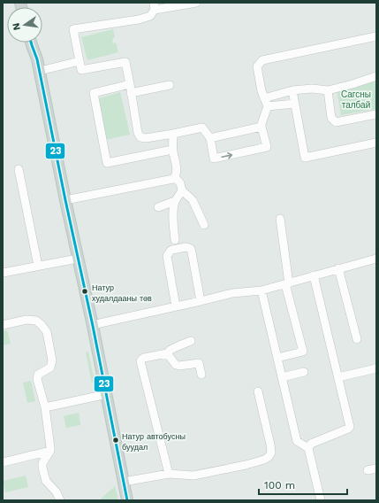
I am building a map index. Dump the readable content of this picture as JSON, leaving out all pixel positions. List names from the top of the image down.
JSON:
{
  "parks": ["Сагсны талбай"],
  "places": ["Натур худалдааны төв", "Натур автобусны буудал"],
  "lines": ["transit line 23"],
  "scale_bar": "100 m",
  "north": "left"
}
